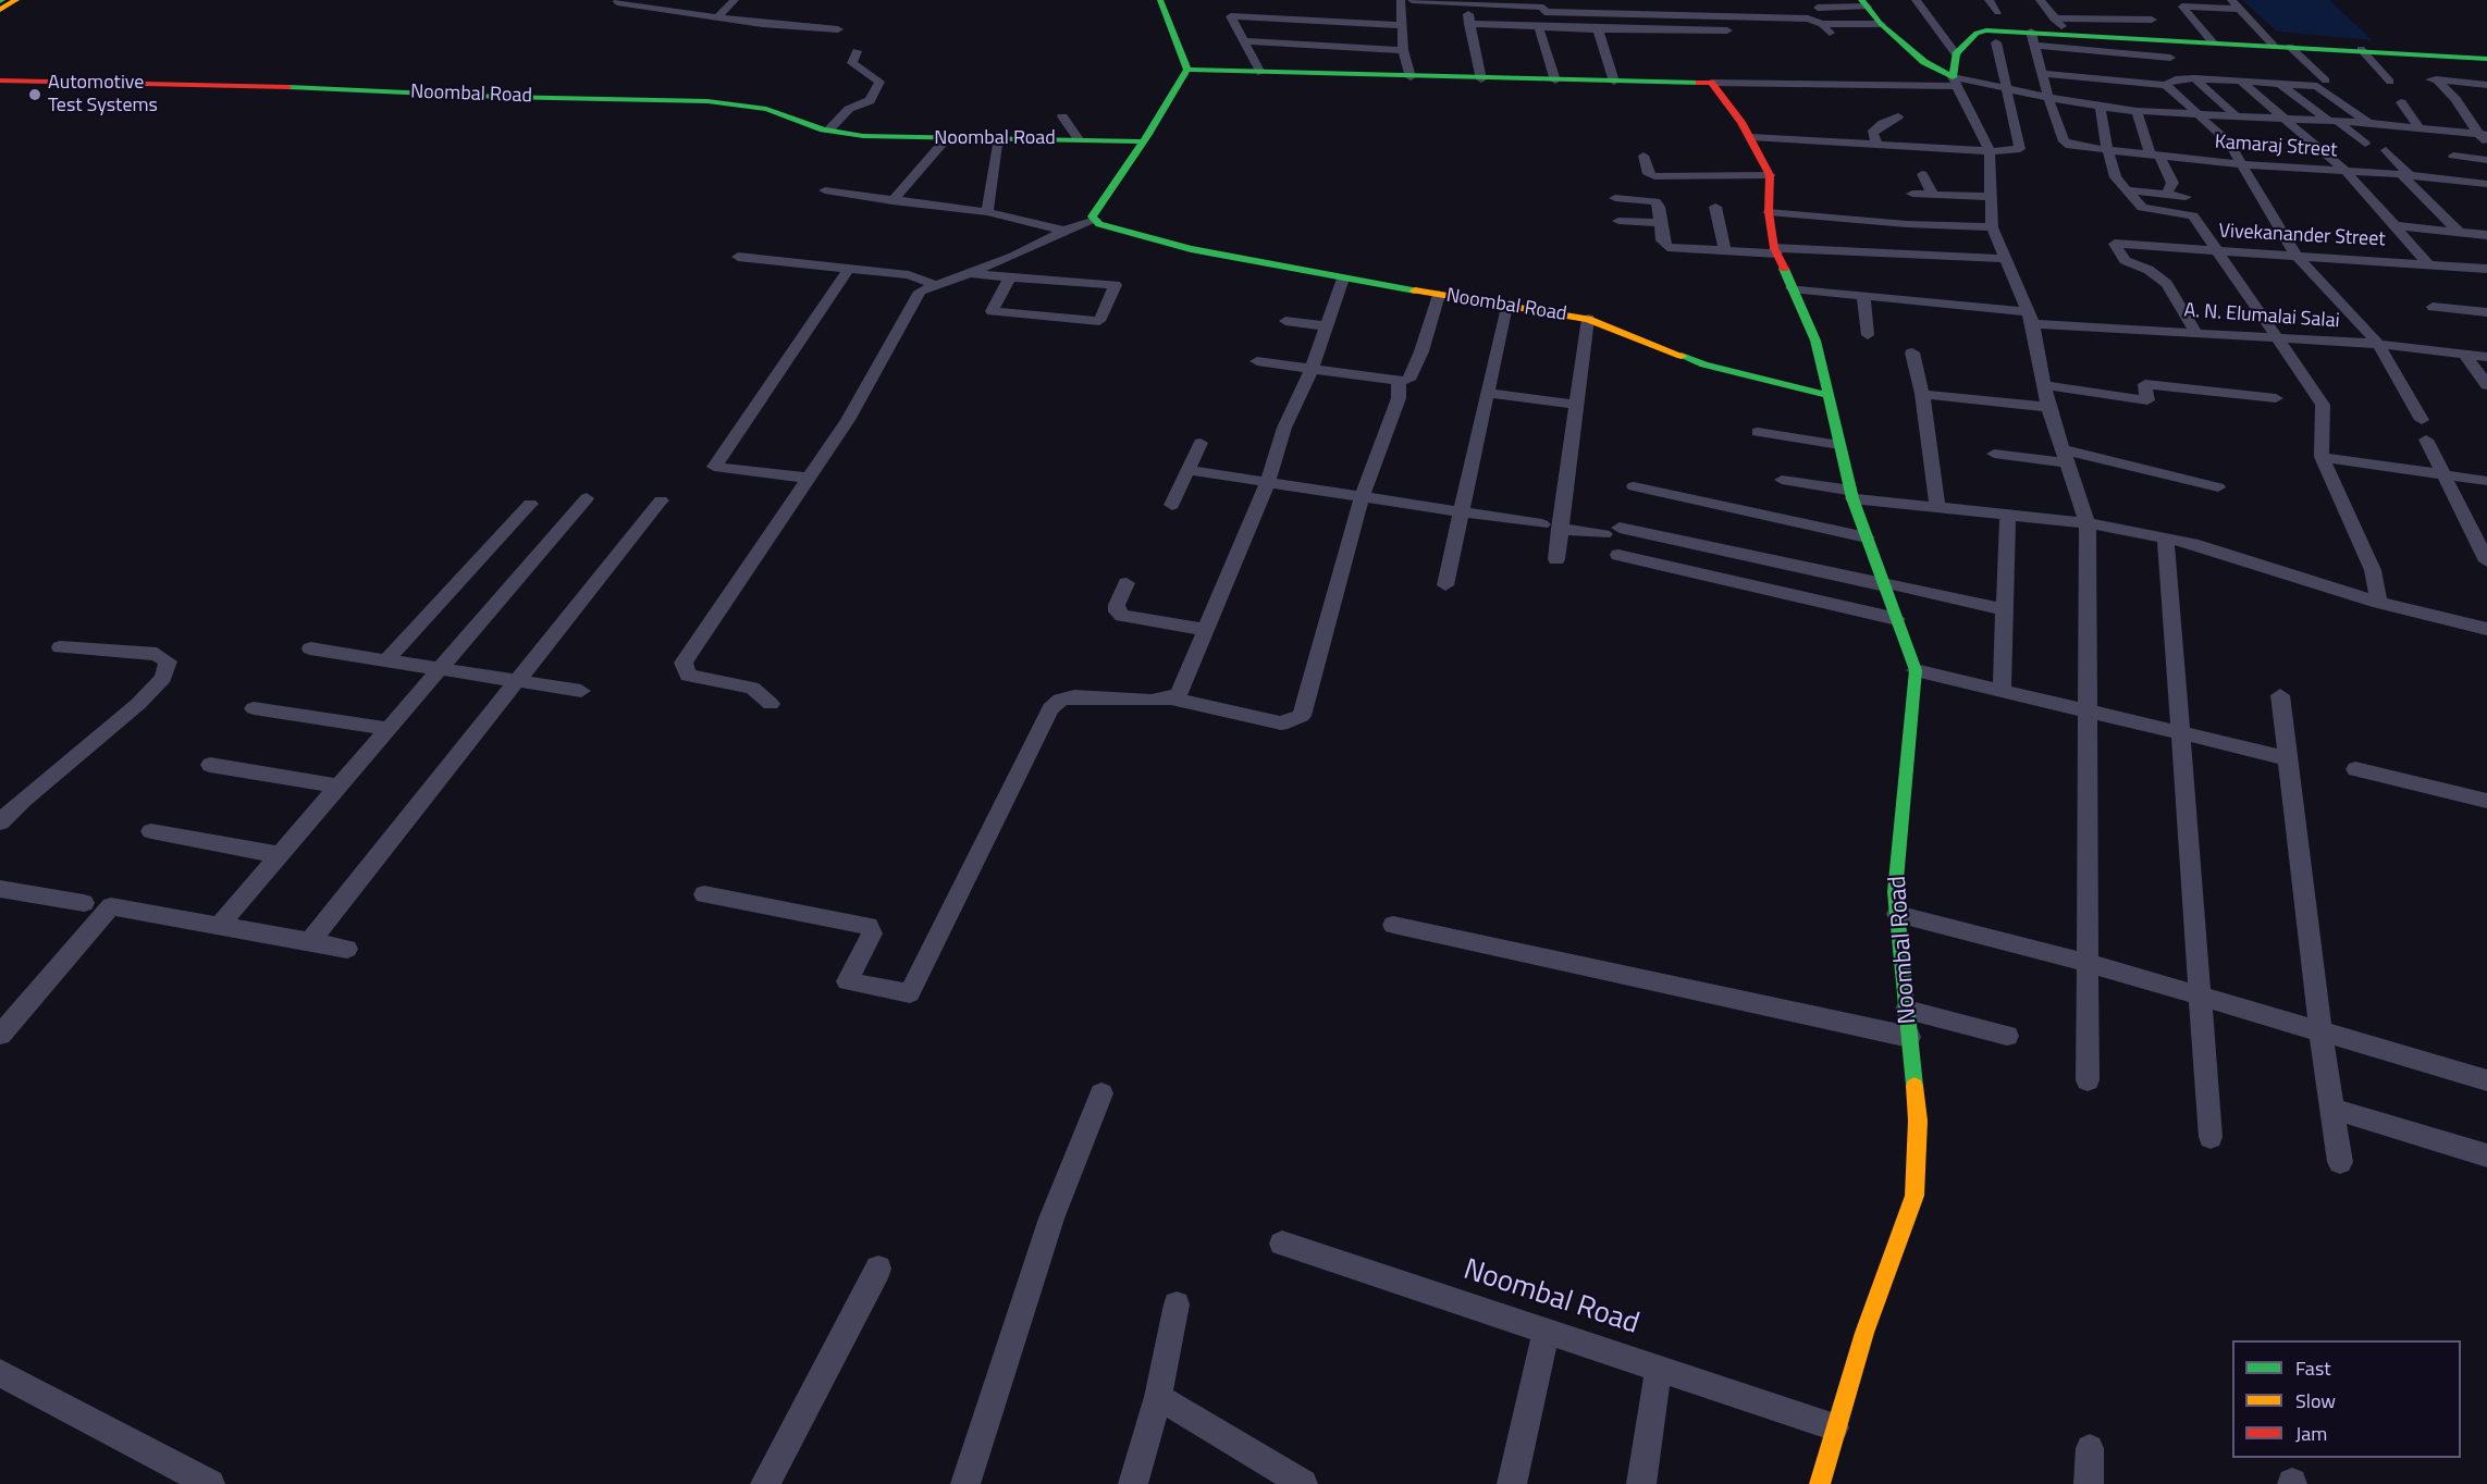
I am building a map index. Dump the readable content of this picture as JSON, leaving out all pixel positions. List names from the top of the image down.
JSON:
{
  "streets": {
    "street": [
      "Noombal Road",
      "Kamaraj Street",
      "Vivekanander Street",
      "A. N. Elumalai Salai"
    ]
  },
  "crossings": [
    ["Noombal Road", "A. N. Elumalai Salai"],
    ["Vivekanander Street", "A. N. Elumalai Salai"]
  ],
  "places": ["Automotive Test Systems"],
  "legend": ["Fast", "Slow", "Jam"]
}
